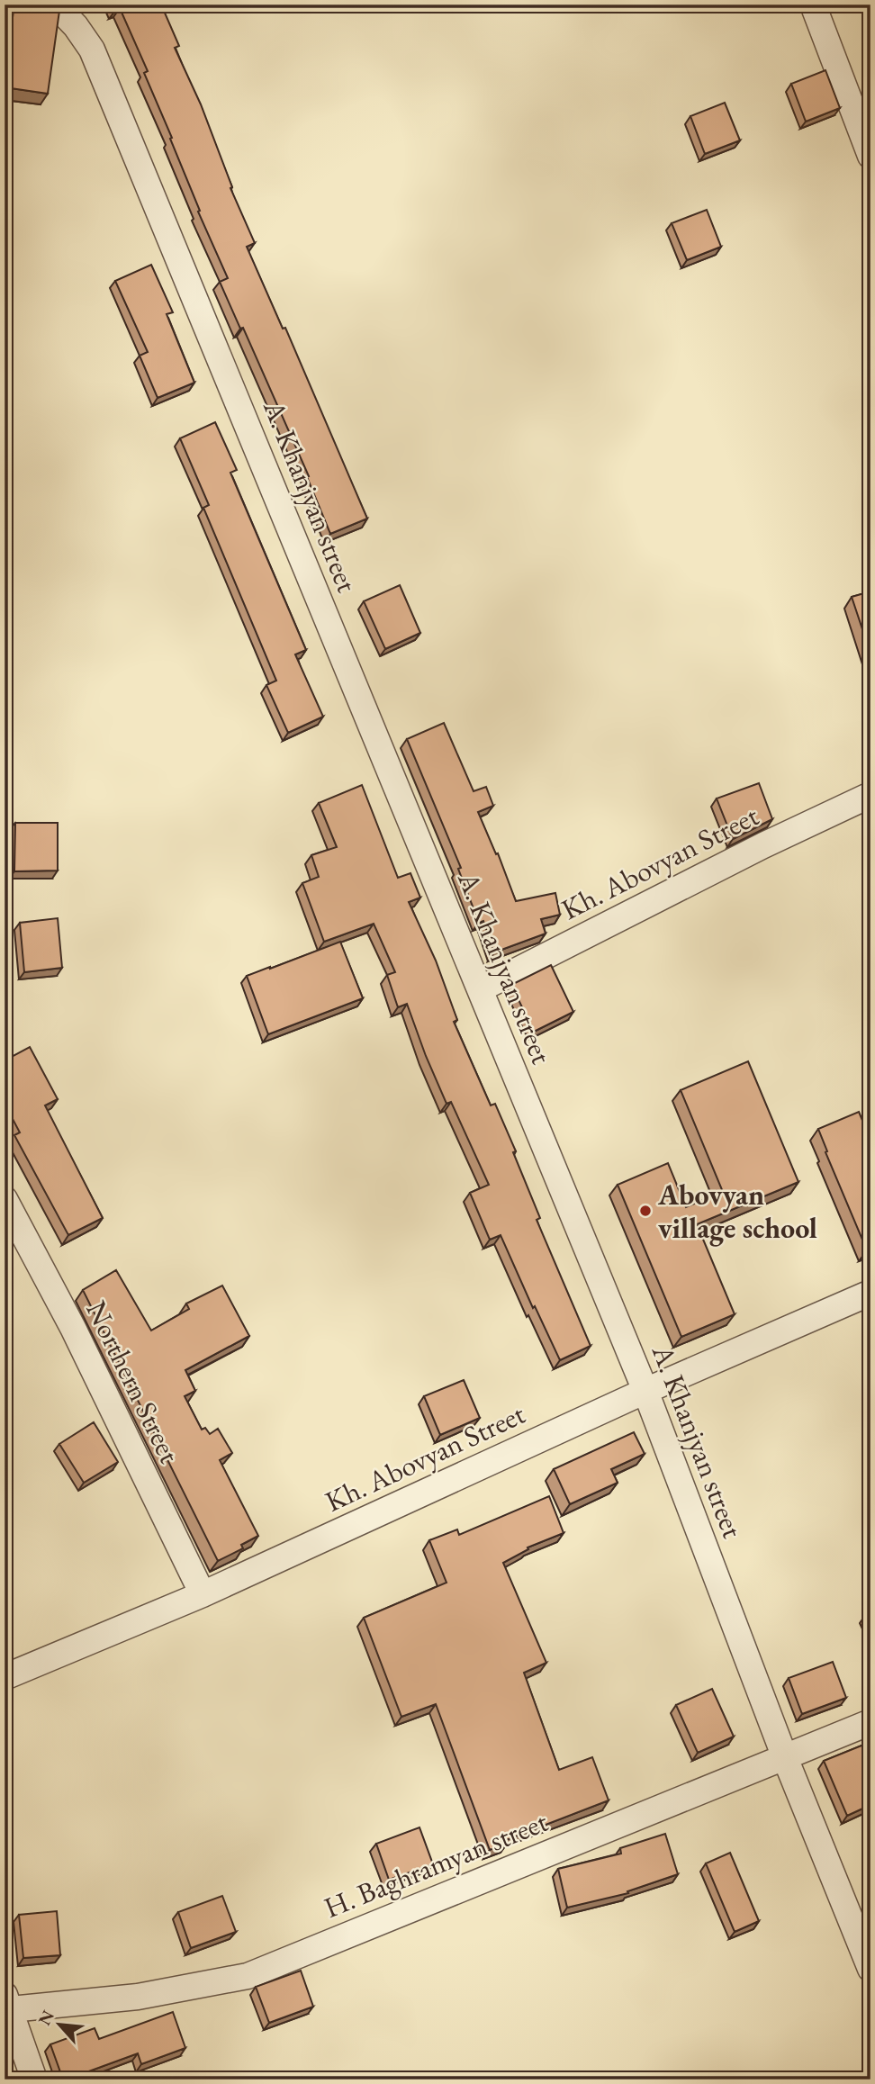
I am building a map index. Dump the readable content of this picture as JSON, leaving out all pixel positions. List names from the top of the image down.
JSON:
{
  "streets": {
    "street": [
      "A. Khanjyan street",
      "Kh. Abovyan Street",
      "Northern Street",
      "H. Baghramyan street"
    ]
  },
  "crossings": [
    ["A. Khanjyan street", "Kh. Abovyan Street"],
    ["A. Khanjyan street", "H. Baghramyan street"],
    ["Kh. Abovyan Street", "Northern Street"]
  ],
  "places": ["Abovyan village school"],
  "north": "top left"
}
